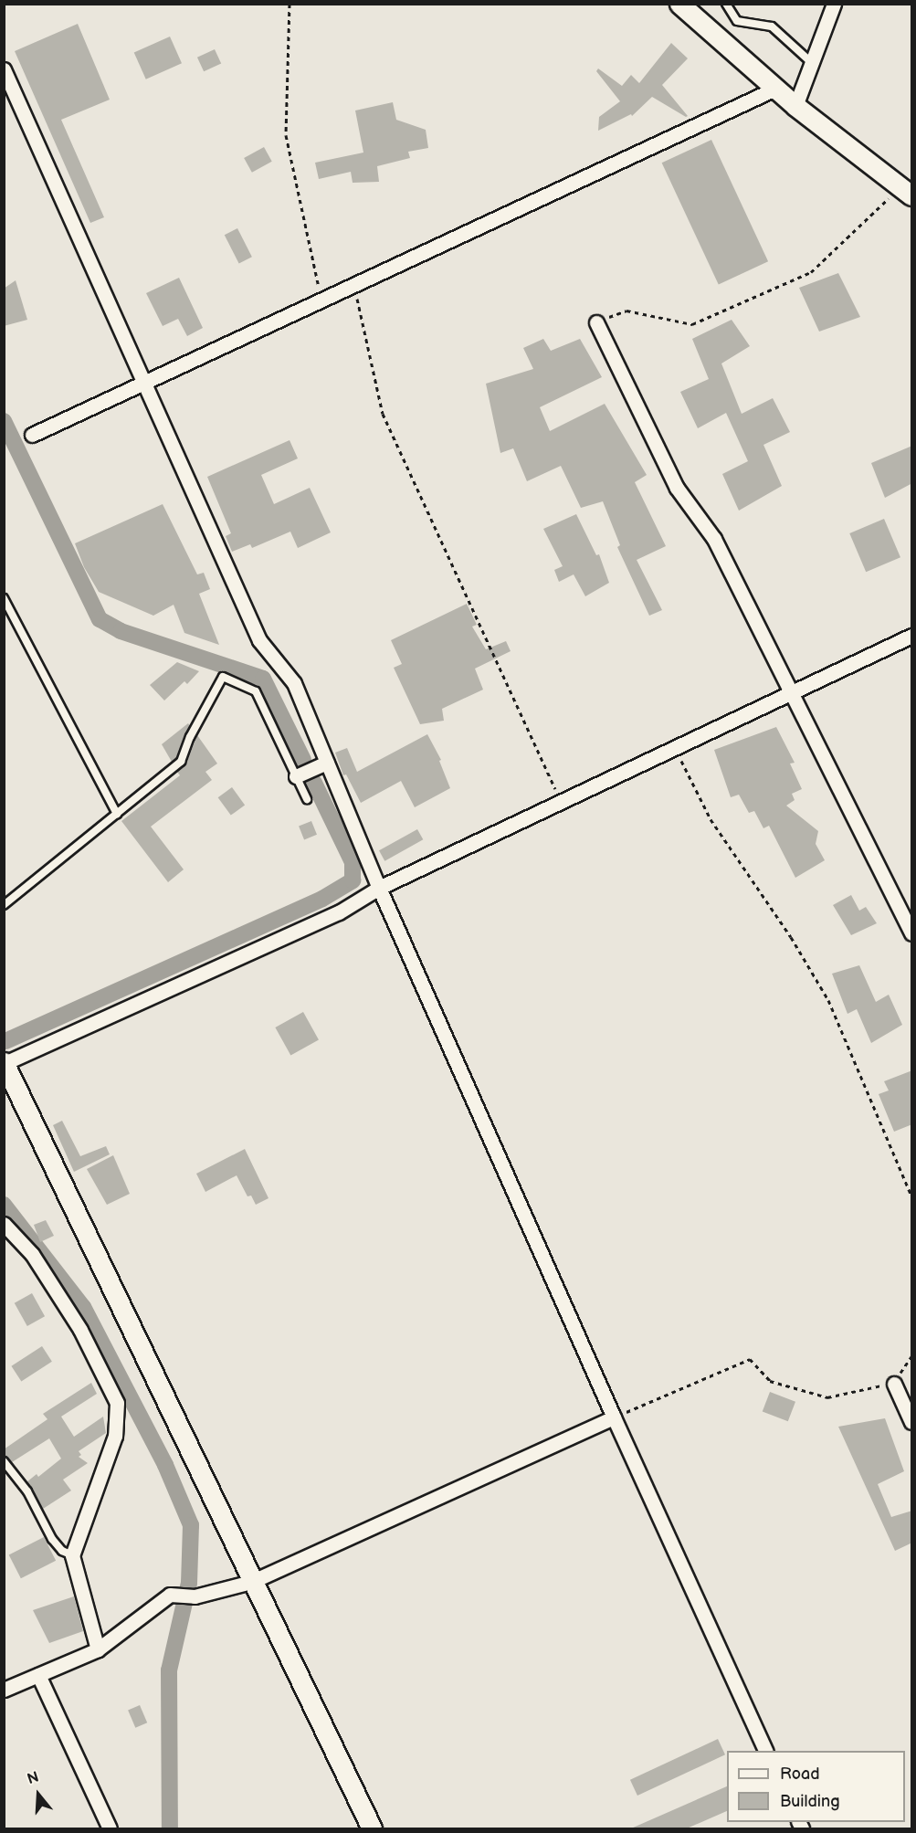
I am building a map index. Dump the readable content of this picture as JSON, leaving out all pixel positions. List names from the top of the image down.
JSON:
{
  "legend": ["Road", "Building"],
  "north": "top"
}
